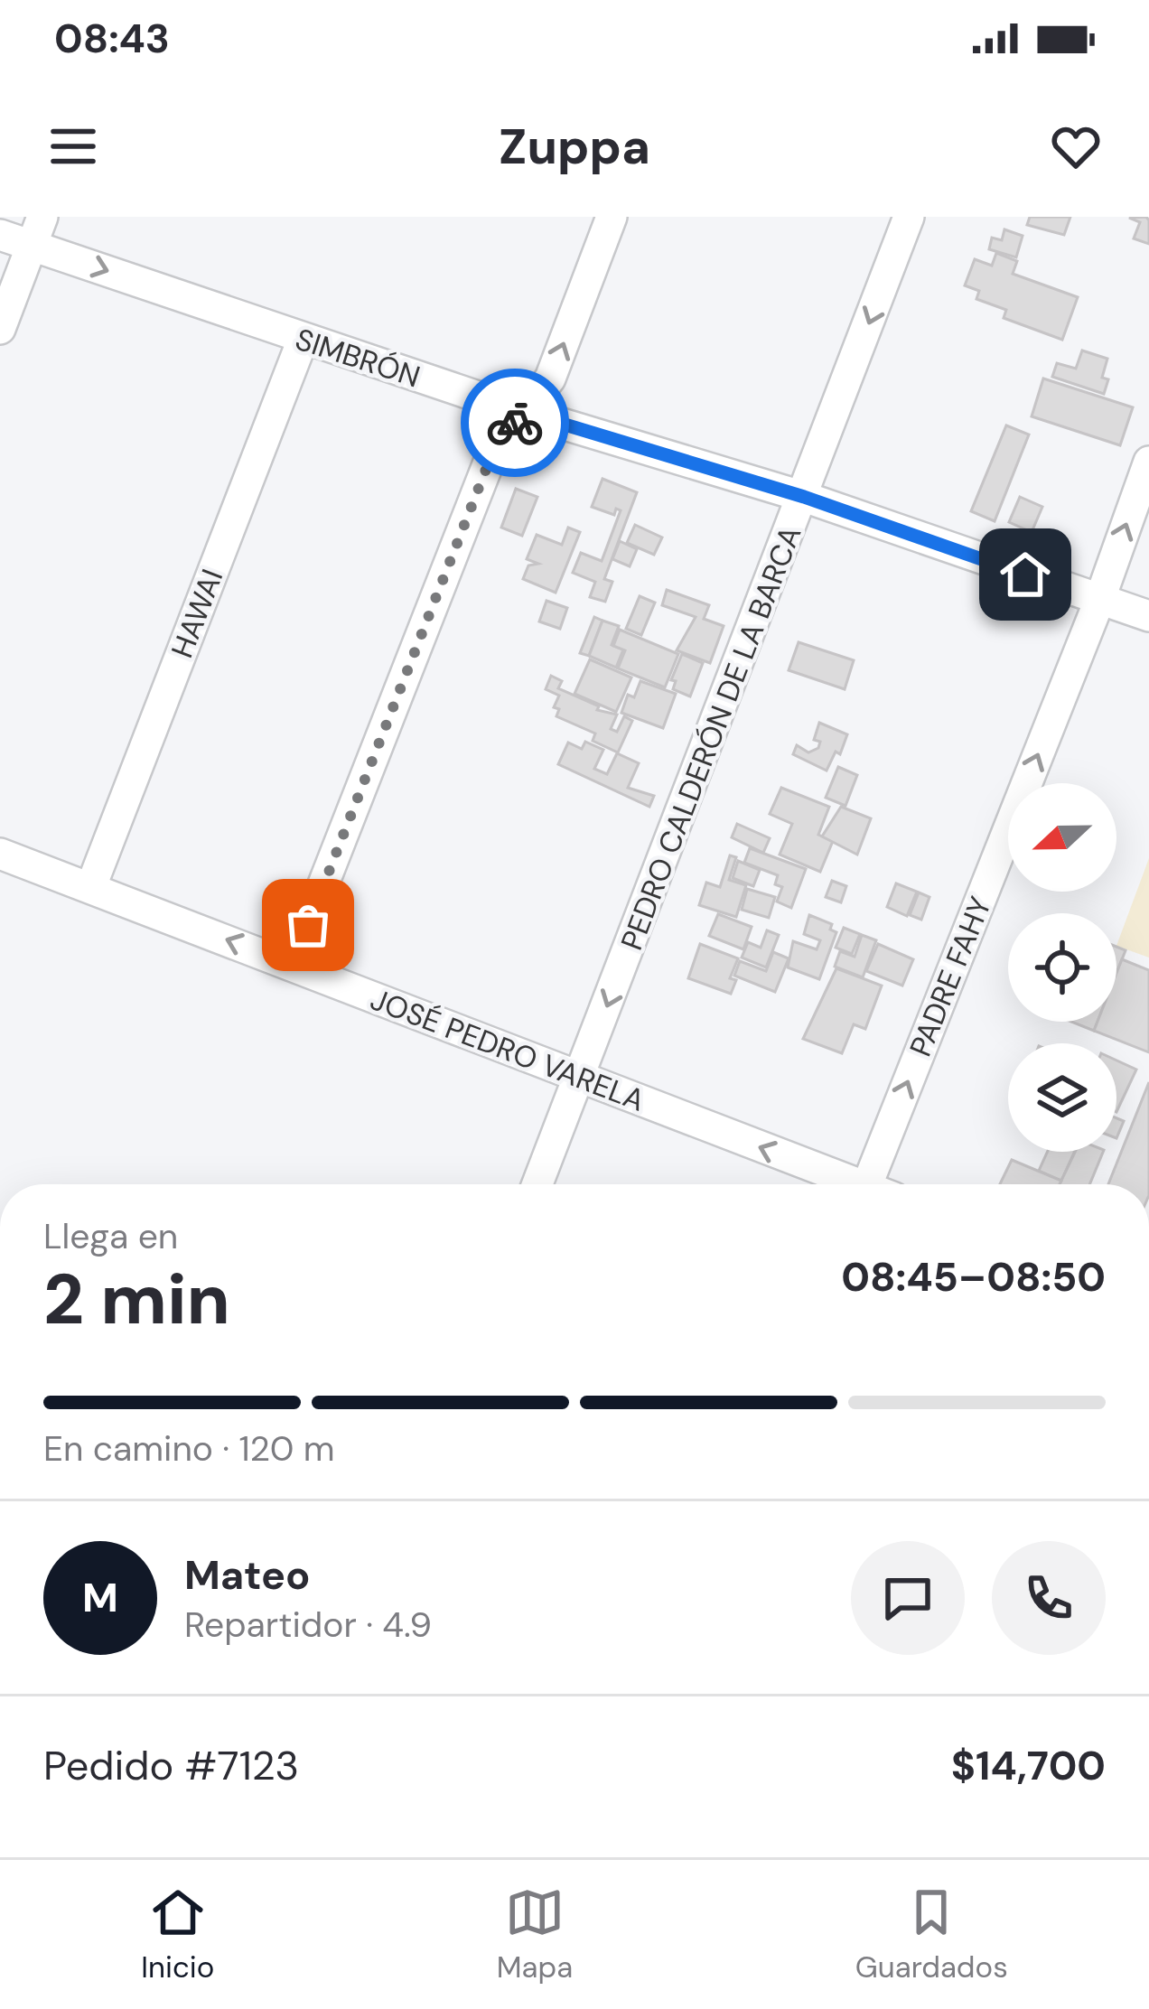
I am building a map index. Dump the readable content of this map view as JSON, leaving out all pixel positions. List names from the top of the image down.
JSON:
{
  "streets": {
    "street": [
      "SIMBRÓN",
      "HAWAI",
      "PEDRO CALDERÓN DE LA BARCA",
      "PADRE FAHY",
      "JOSÉ PEDRO VARELA"
    ]
  },
  "crossings": [
    ["SIMBRÓN", "HAWAI"],
    ["SIMBRÓN", "PEDRO CALDERÓN DE LA BARCA"],
    ["SIMBRÓN", "PADRE FAHY"],
    ["HAWAI", "JOSÉ PEDRO VARELA"],
    ["PEDRO CALDERÓN DE LA BARCA", "JOSÉ PEDRO VARELA"]
  ],
  "one_way": ["PEDRO CALDERÓN DE LA BARCA", "PADRE FAHY", "JOSÉ PEDRO VARELA"],
  "north": "left",
  "page": {
    "status": "08:43",
    "header": "Zuppa",
    "heading": ["2 min", "Llega en", "08:45–08:50"],
    "panel": [
      "Mateo",
      "Repartidor · 4.9",
      "Pedido #7123",
      "$14,700"
    ],
    "bar": "En camino · 120 m",
    "round": "M",
    "tabs": ["Inicio", "Mapa", "Guardados"]
  }
}
